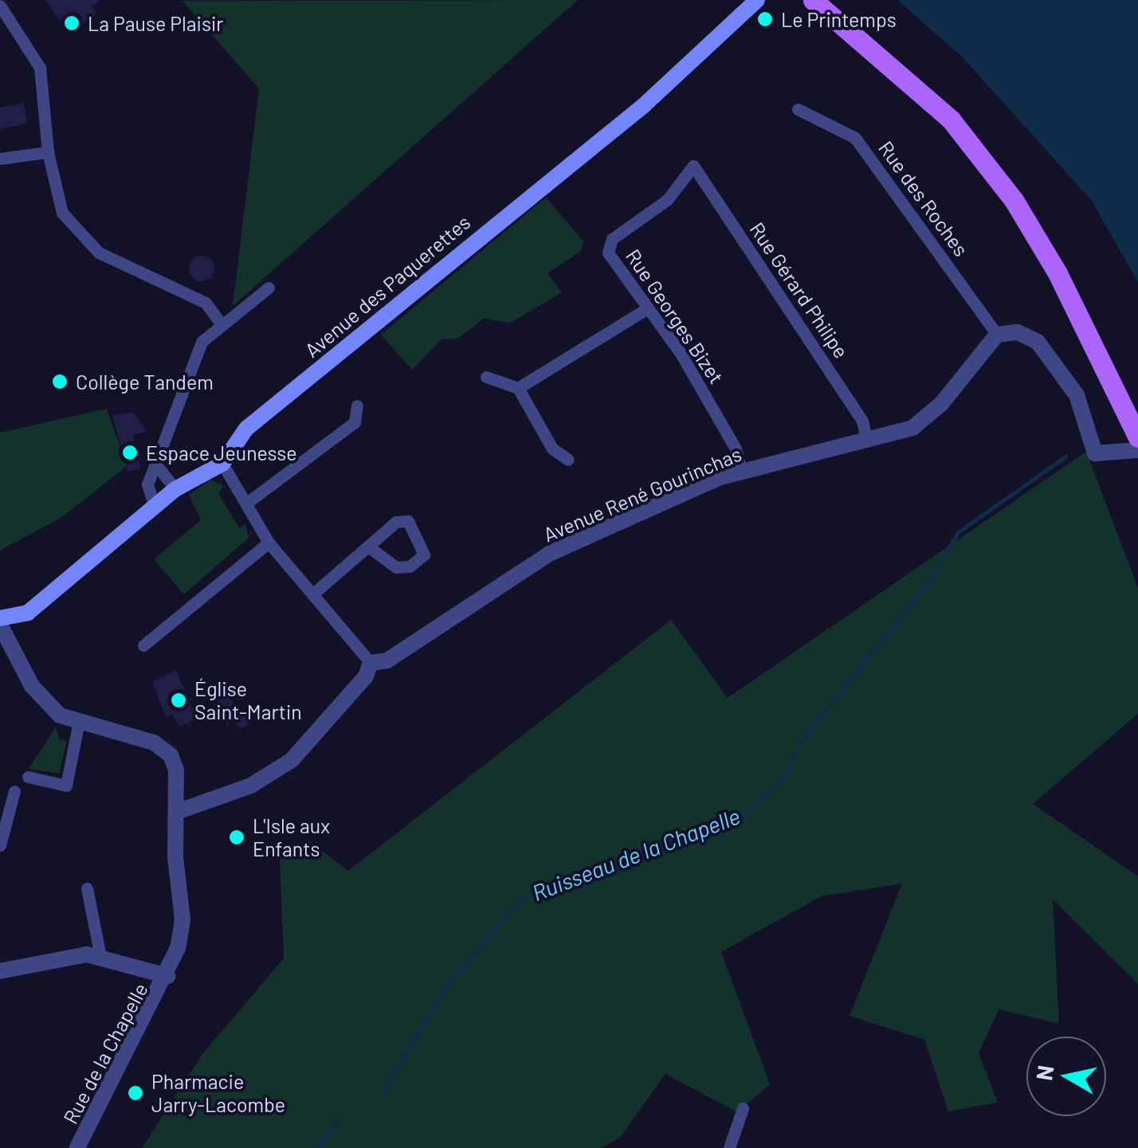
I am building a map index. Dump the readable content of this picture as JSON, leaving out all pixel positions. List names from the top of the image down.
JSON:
{
  "streets": {
    "main road": ["Avenue des Paquerettes"],
    "street": [
      "Rue des Roches",
      "Rue Gérard Philipe",
      "Rue Georges Bizet",
      "Avenue René Gourinchas",
      "Rue de la Chapelle"
    ]
  },
  "crossings": [
    ["Rue des Roches", "Avenue René Gourinchas"],
    ["Rue Gérard Philipe", "Rue Georges Bizet"],
    ["Rue Gérard Philipe", "Avenue René Gourinchas"],
    ["Rue Georges Bizet", "Avenue René Gourinchas"]
  ],
  "water": ["Ruisseau de la Chapelle"],
  "places": [
    "Le Printemps",
    "La Pause Plaisir",
    "Collège Tandem",
    "Espace Jeunesse",
    "Église Saint-Martin",
    "L'Isle aux Enfants",
    "Pharmacie Jarry-Lacombe"
  ],
  "north": "left"
}
